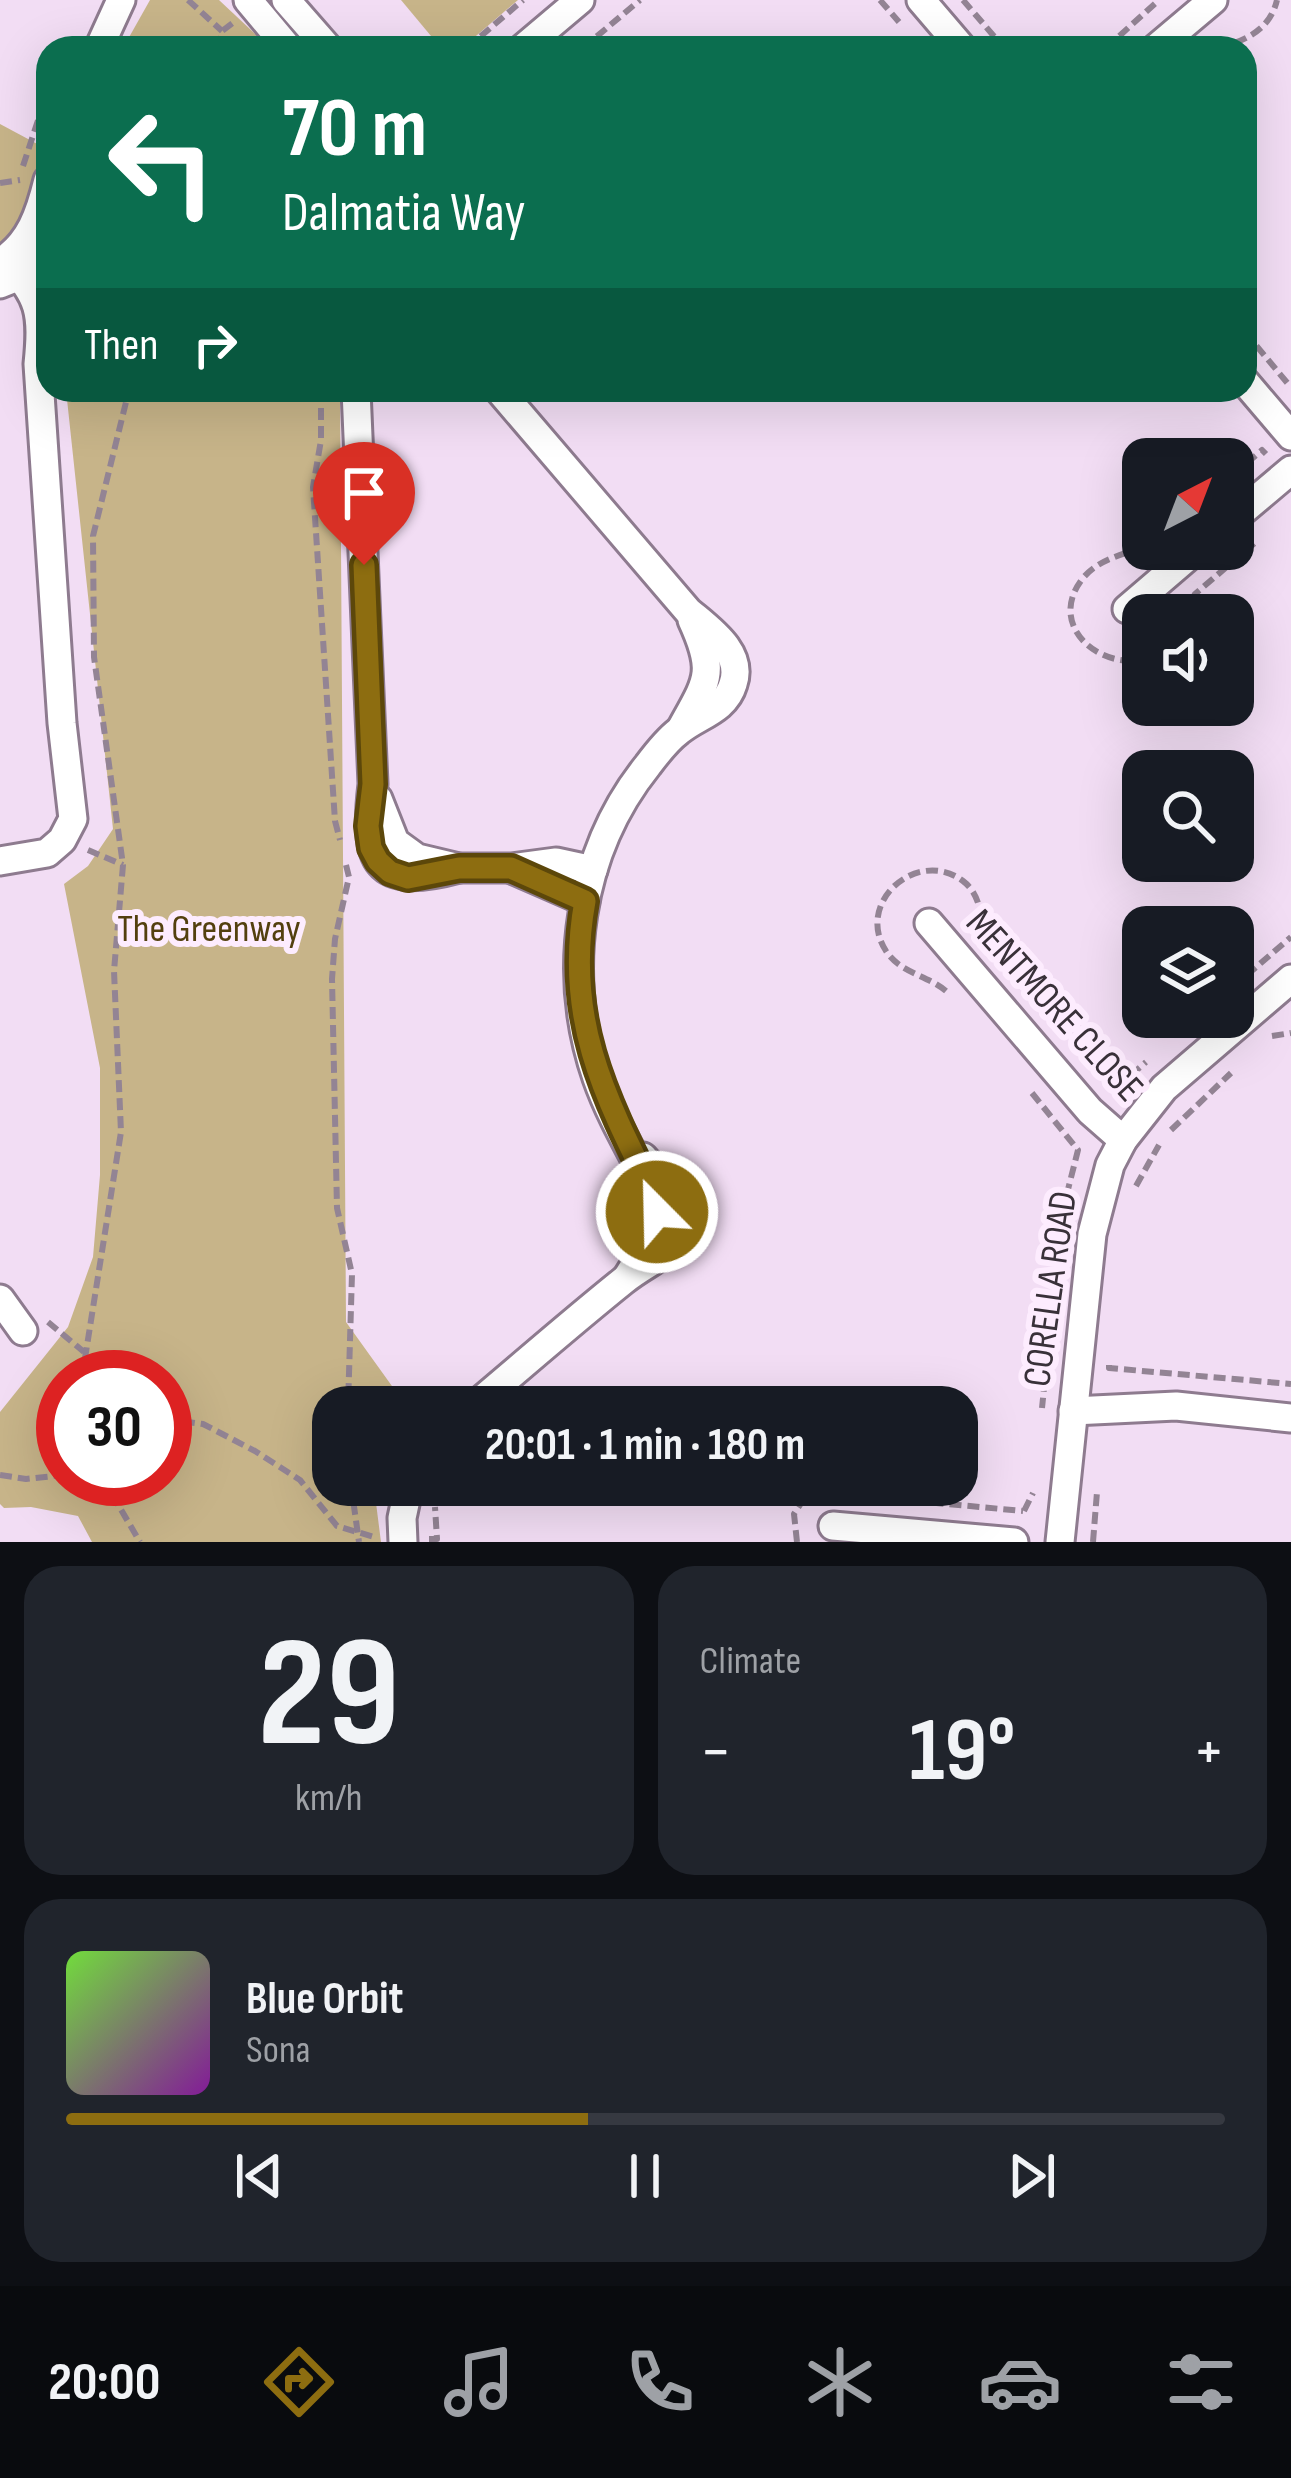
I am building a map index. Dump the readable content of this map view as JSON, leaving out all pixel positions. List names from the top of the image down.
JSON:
{
  "streets": {
    "street": ["MENTMORE CLOSE", "CORELLA ROAD"]
  },
  "crossings": [
    ["MENTMORE CLOSE", "CORELLA ROAD"]
  ],
  "parks": ["The Greenway"],
  "north": "top right",
  "page": {
    "turn": ["70 m", "Dalmatia Way"],
    "then": "Then",
    "limit": "30",
    "trip": "20:01 · 1 min · 180 m",
    "tile": [
      ["29", "km/h"],
      "Climate"
    ],
    "heat": ["−", "19°", "+"],
    "song": ["Blue Orbit", "Sona"],
    "tabs": "20:00"
  }
}
